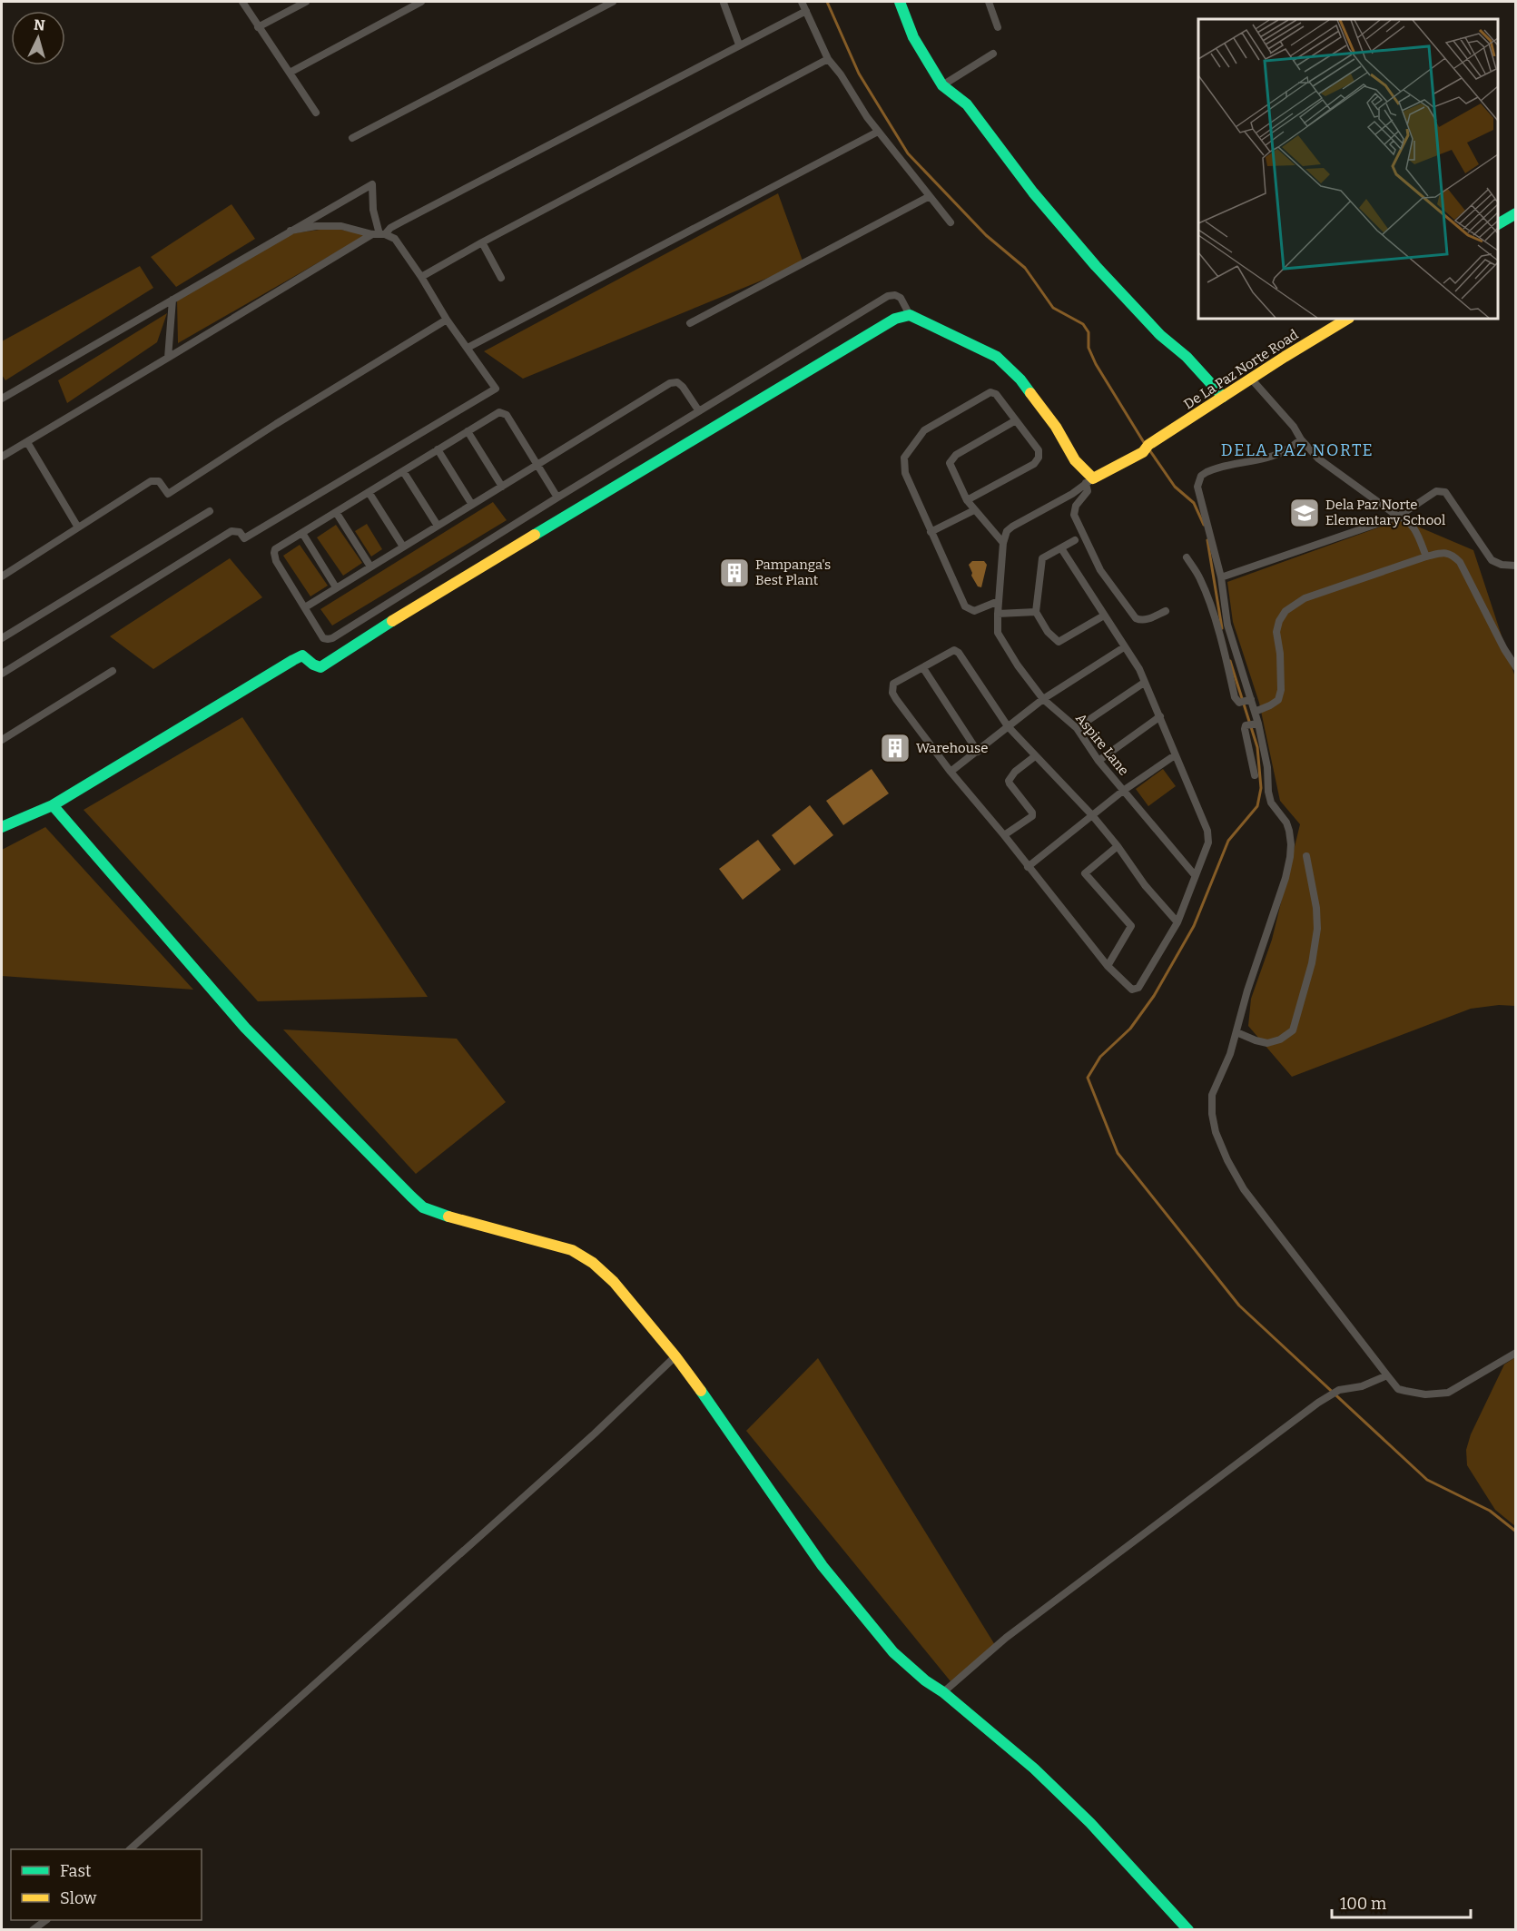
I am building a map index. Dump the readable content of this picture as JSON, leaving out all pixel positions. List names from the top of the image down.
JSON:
{
  "streets": {
    "street": ["De La Paz Norte Road", "Aspire Lane"]
  },
  "districts": ["DELA PAZ NORTE"],
  "places": {
    "school or university": ["Dela Paz Norte Elementary School"],
    "building": ["Pampanga's Best Plant", "Warehouse"]
  },
  "legend": ["Fast", "Slow"],
  "scale_bar": "100 m",
  "north": "top"
}
